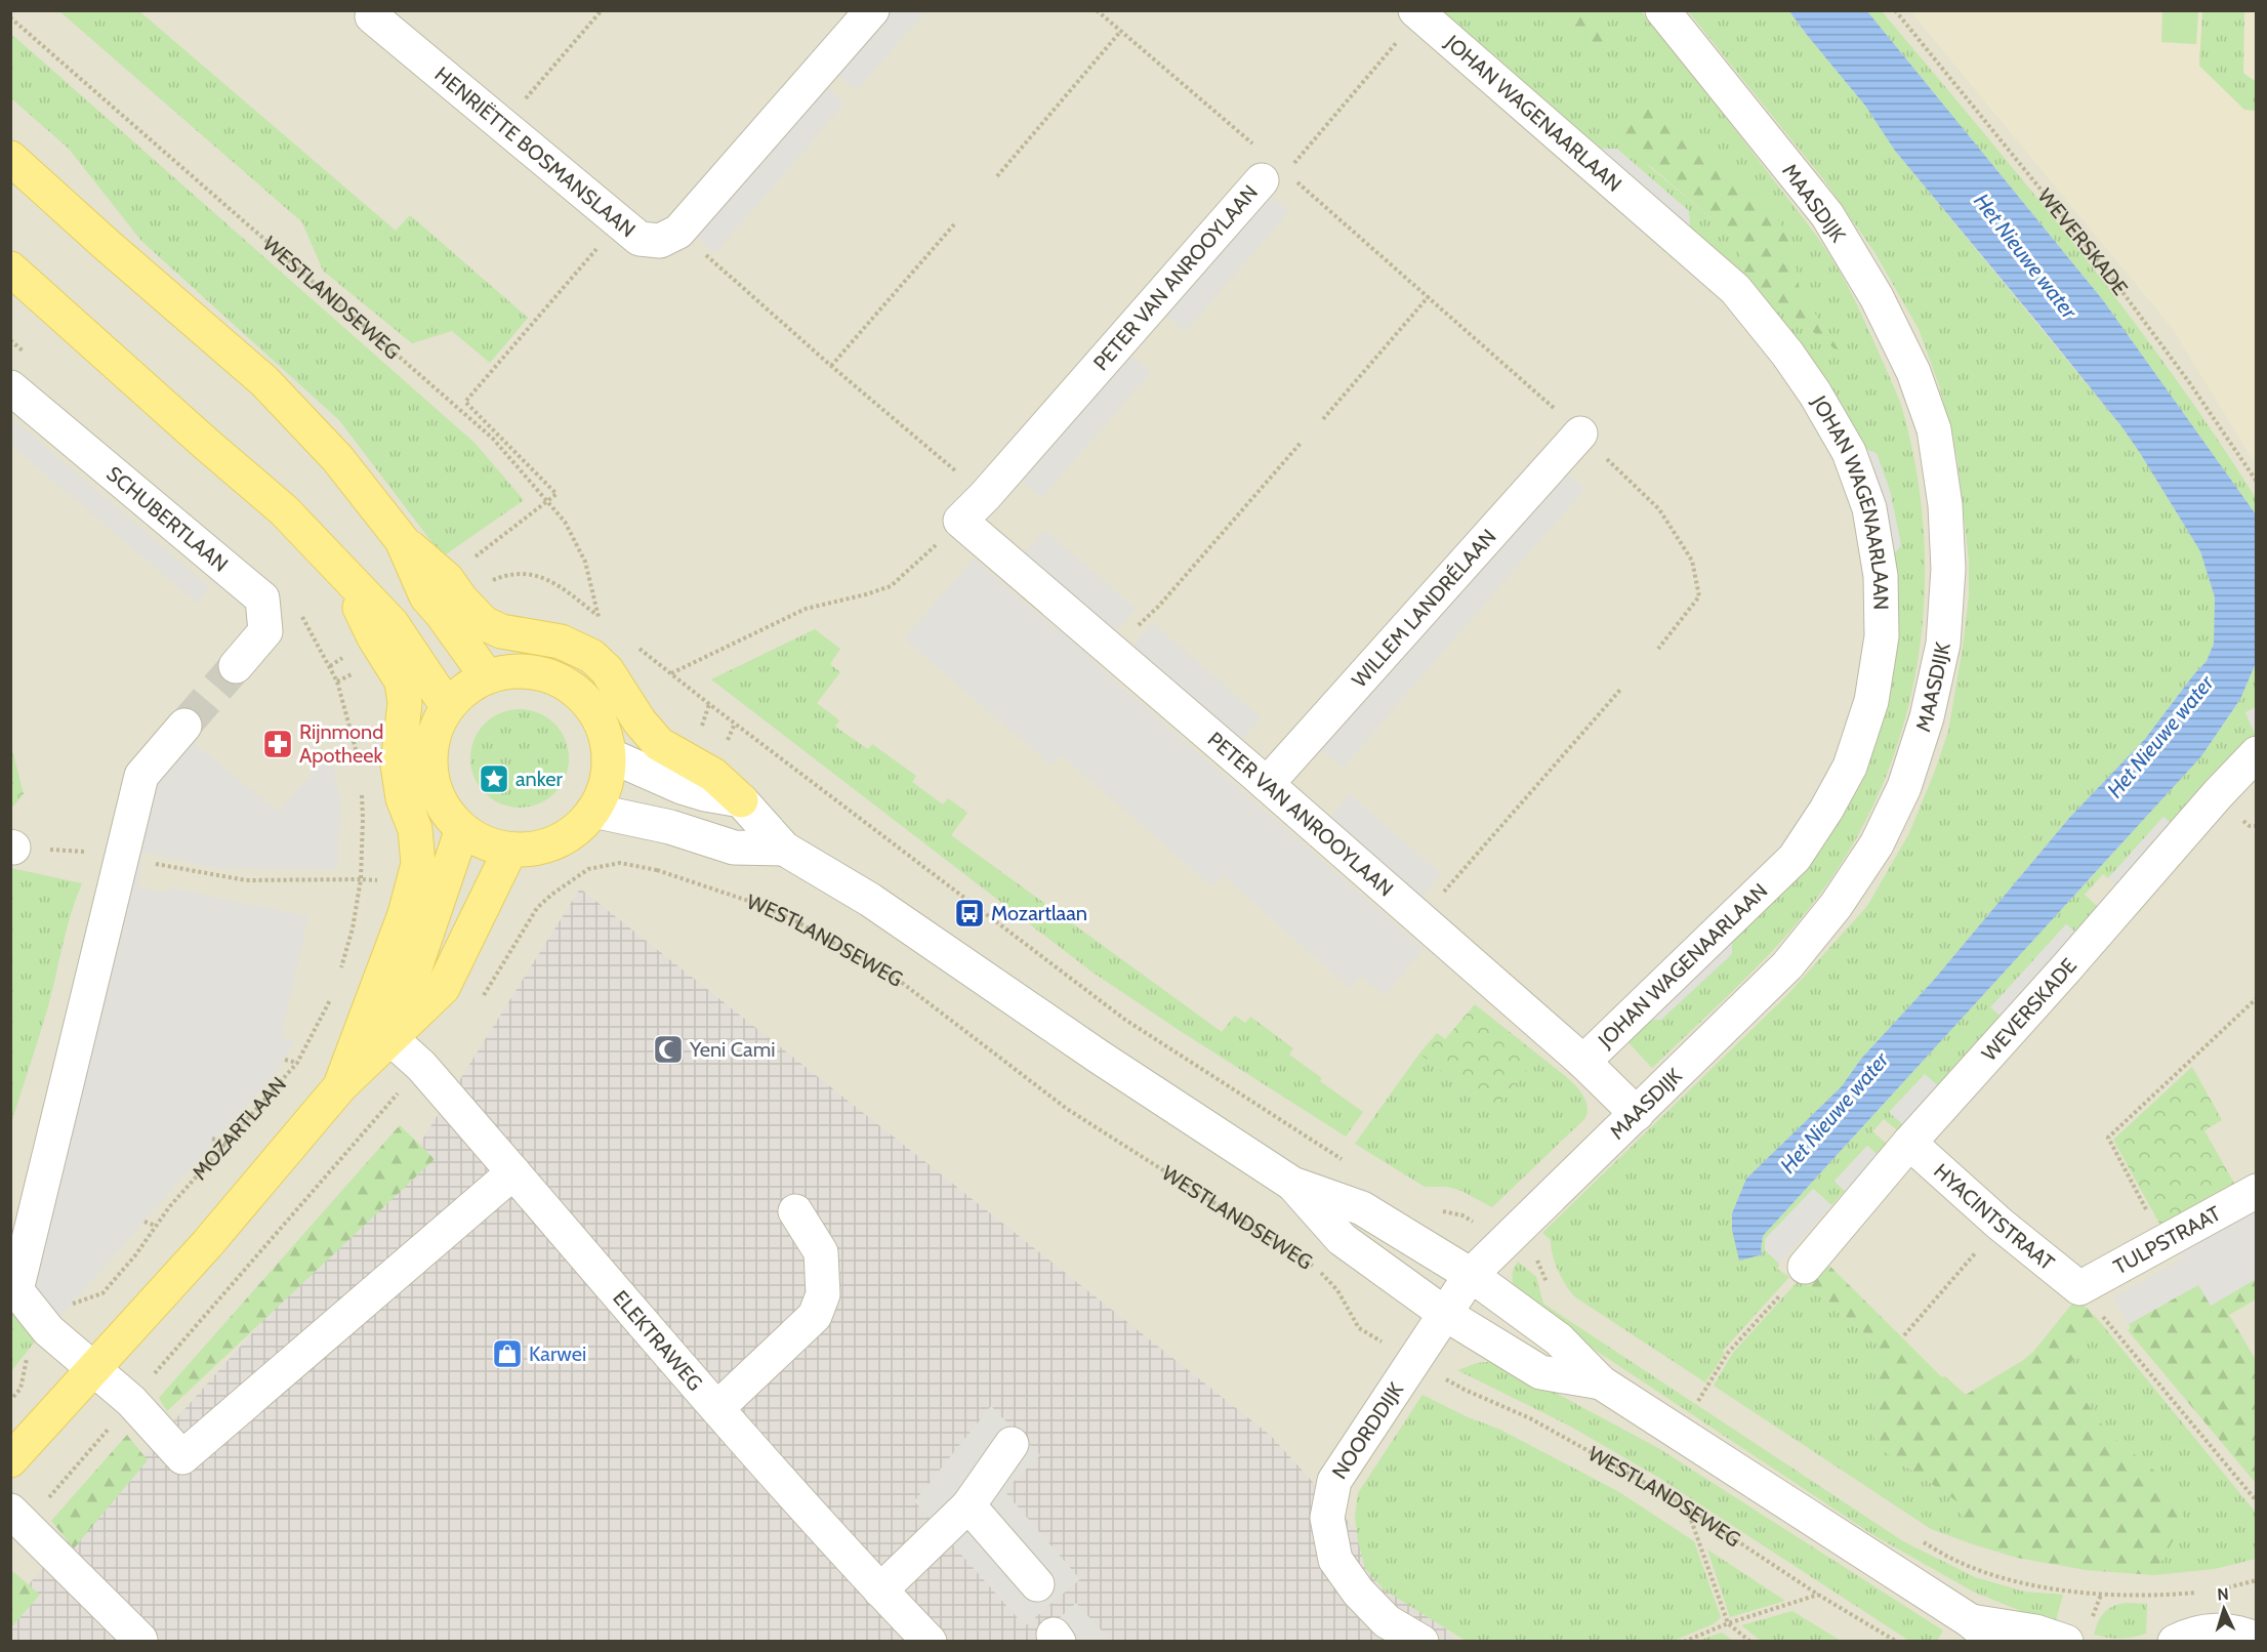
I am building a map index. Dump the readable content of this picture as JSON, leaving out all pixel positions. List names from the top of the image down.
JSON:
{
  "streets": {
    "street": [
      "JOHAN WAGENAARLAAN",
      "HENRIËTTE BOSMANSLAAN",
      "MAASDIJK",
      "WEVERSKADE",
      "PETER VAN ANROOYLAAN",
      "WESTLANDSEWEG",
      "SCHUBERTLAAN",
      "WILLEM LANDRÉLAAN",
      "HYACINTSTRAAT",
      "TULPSTRAAT",
      "ELEKTRAWEG",
      "NOORDDIJK"
    ],
    "path": ["MOZARTLAAN"]
  },
  "crossings": [
    ["JOHAN WAGENAARLAAN", "PETER VAN ANROOYLAAN"],
    ["MAASDIJK", "PETER VAN ANROOYLAAN"],
    ["MAASDIJK", "WESTLANDSEWEG"],
    ["MAASDIJK", "NOORDDIJK"],
    ["WEVERSKADE", "HYACINTSTRAAT"],
    ["PETER VAN ANROOYLAAN", "WILLEM LANDRÉLAAN"],
    ["WESTLANDSEWEG", "NOORDDIJK"],
    ["HYACINTSTRAAT", "TULPSTRAAT"]
  ],
  "water": ["Het Nieuwe water"],
  "places": {
    "pharmacy": ["Rijnmond Apotheek"],
    "place": ["anker"],
    "bus stop": ["Mozartlaan"],
    "mosque": ["Yeni Cami"],
    "shop": ["Karwei"]
  },
  "north": "top"
}
